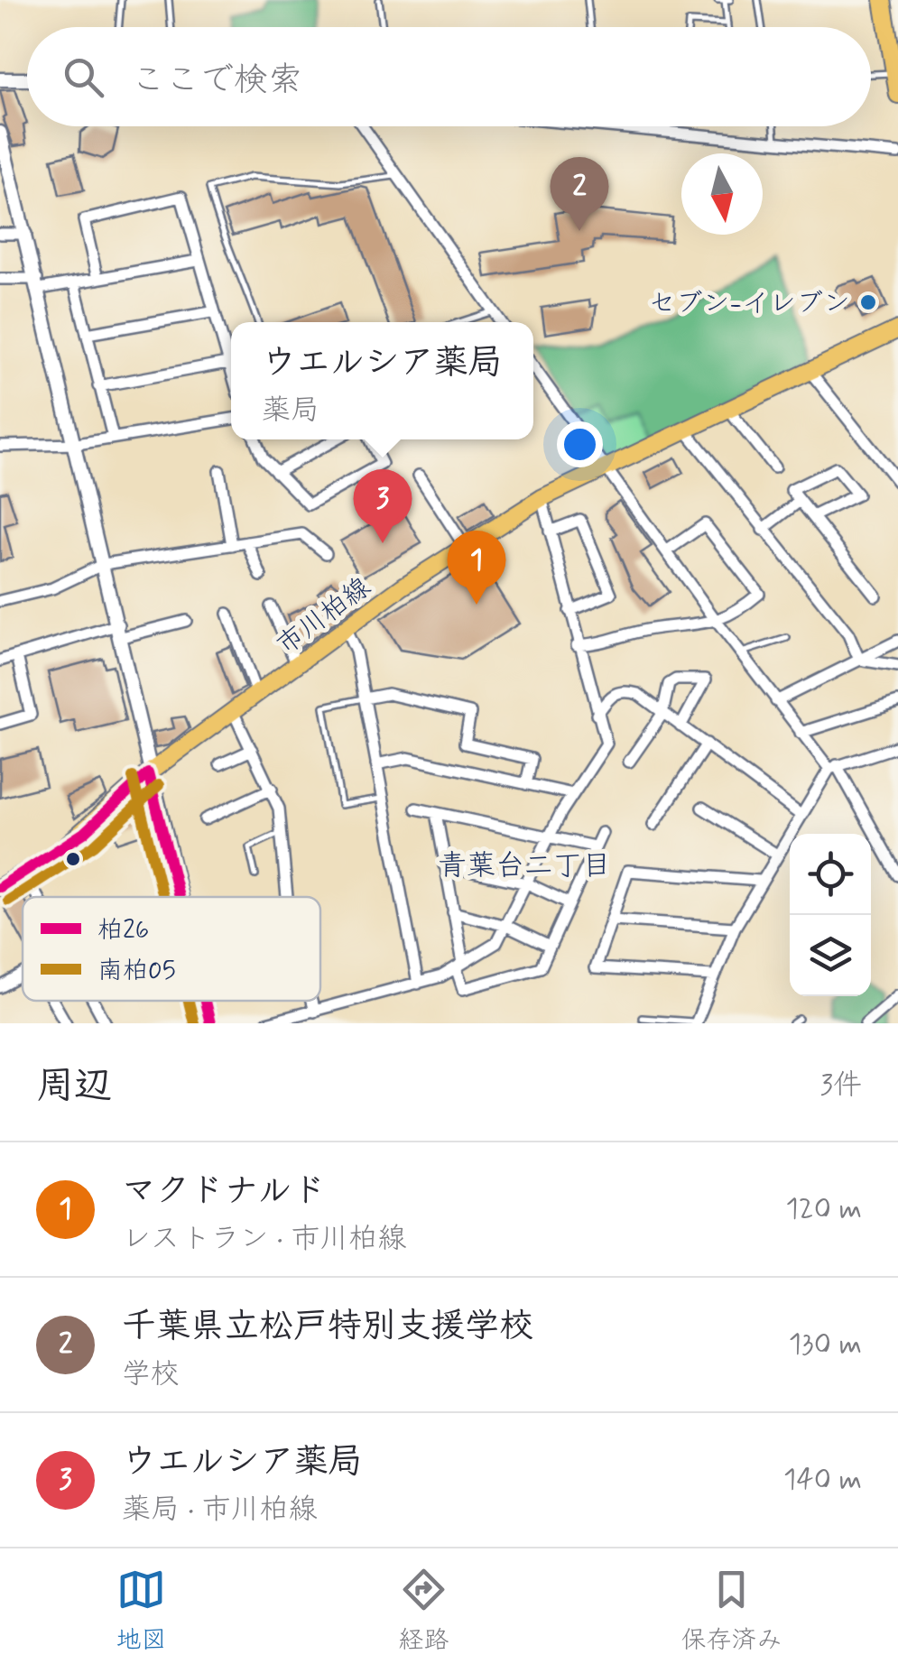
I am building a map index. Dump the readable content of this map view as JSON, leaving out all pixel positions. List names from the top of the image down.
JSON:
{
  "streets": {
    "main road": ["市川柏線"]
  },
  "districts": ["青葉台二丁目"],
  "places": ["セブン-イレブン"],
  "lines": ["transit line 柏26", "transit line 南柏05"],
  "legend": ["柏26", "南柏05"],
  "north": "bottom",
  "page": {
    "search": "ここで検索",
    "pins": ["2", "3", "1"],
    "popup": ["ウエルシア薬局", "薬局"],
    "heading": ["周辺", "3件"],
    "list": [
      {
        "mark": "1",
        "name": "マクドナルド",
        "note": "レストラン · 市川柏線",
        "value": "120 m"
      },
      {
        "mark": "2",
        "name": "千葉県立松戸特別支援学校",
        "note": "学校",
        "value": "130 m"
      },
      {
        "mark": "3",
        "name": "ウエルシア薬局",
        "note": "薬局 · 市川柏線",
        "value": "140 m"
      }
    ],
    "nav": ["地図", "経路", "保存済み"]
  }
}
